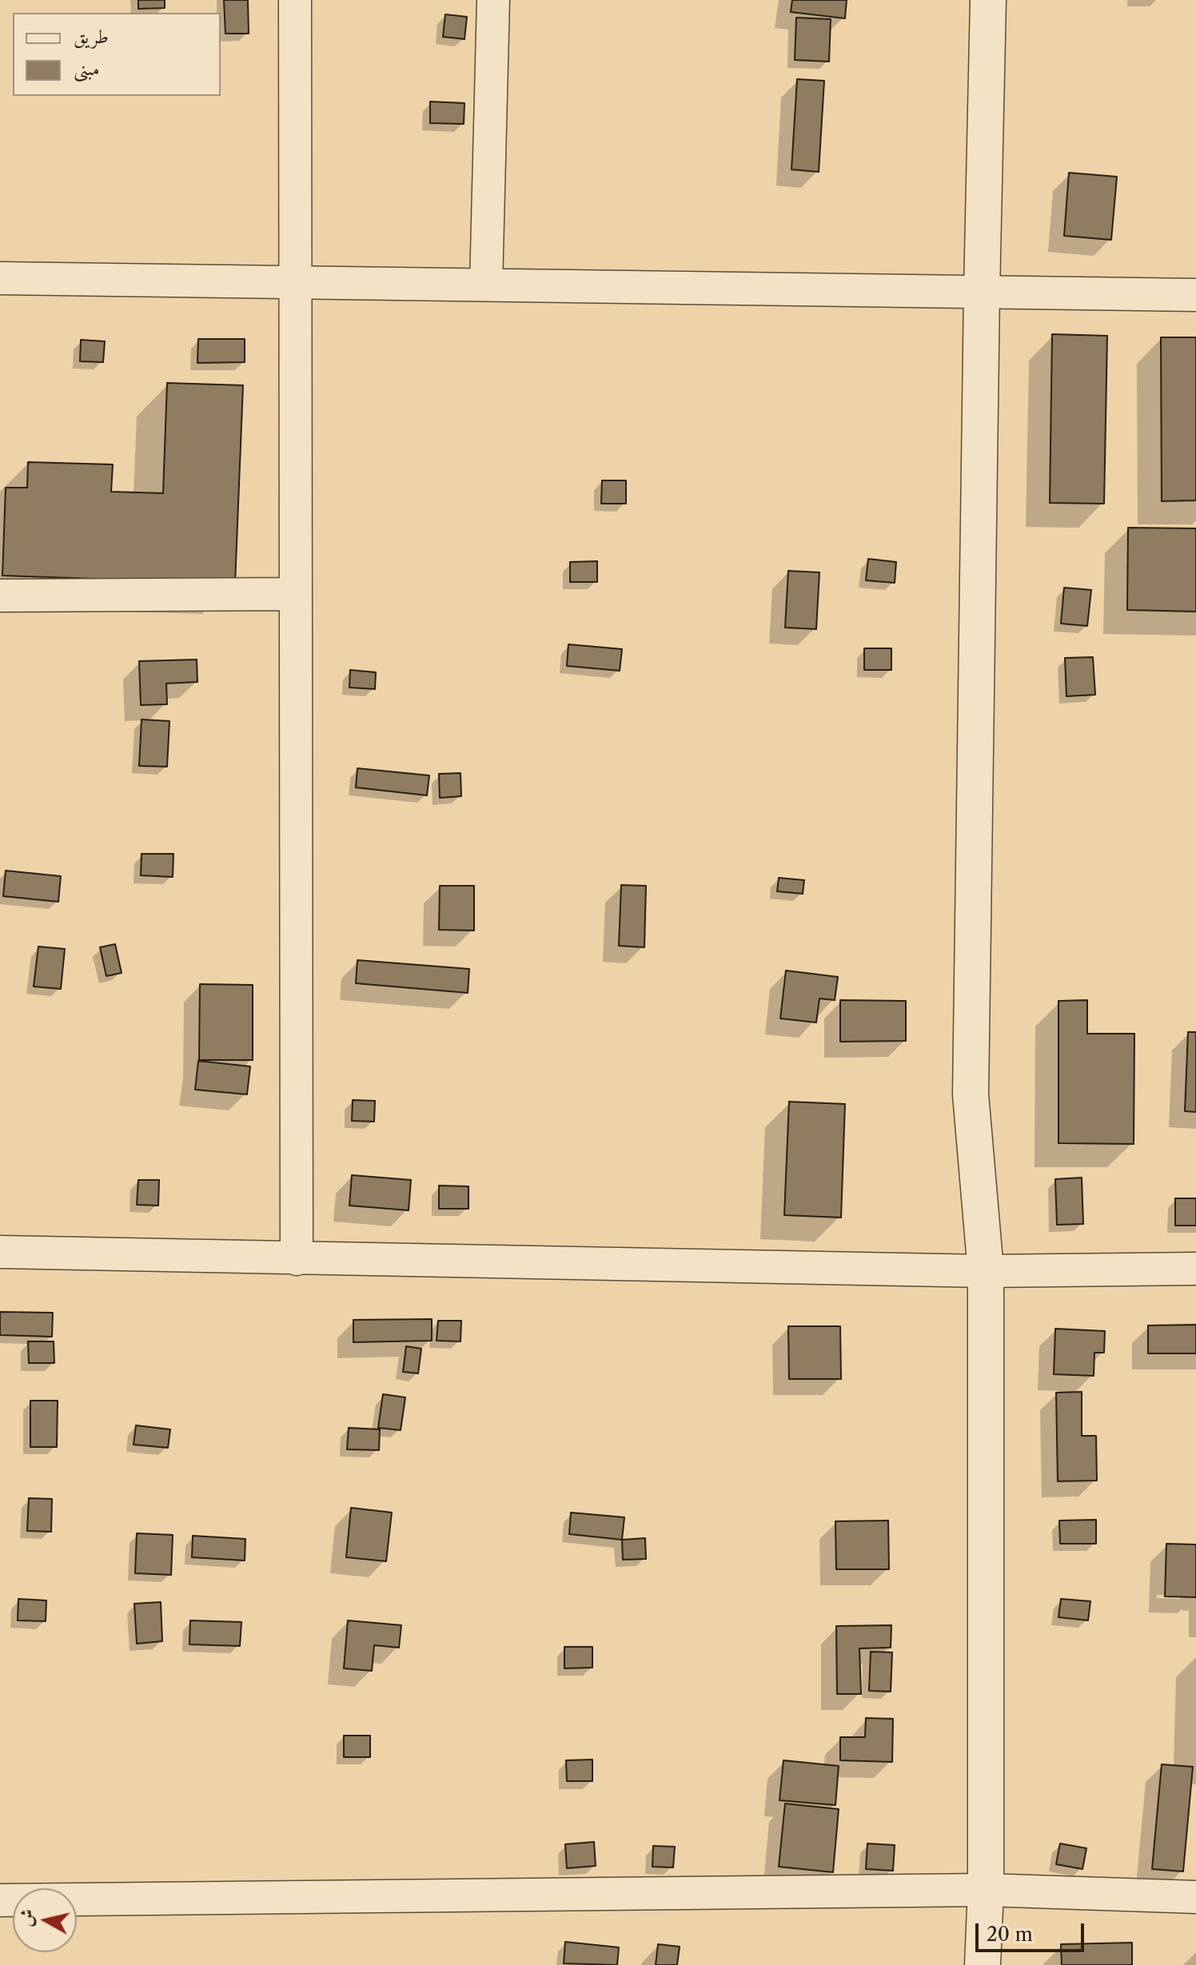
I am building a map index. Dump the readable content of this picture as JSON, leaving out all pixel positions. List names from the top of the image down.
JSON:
{
  "legend": ["طريق", "مبنى"],
  "scale_bar": "20 m",
  "north": "left"
}
